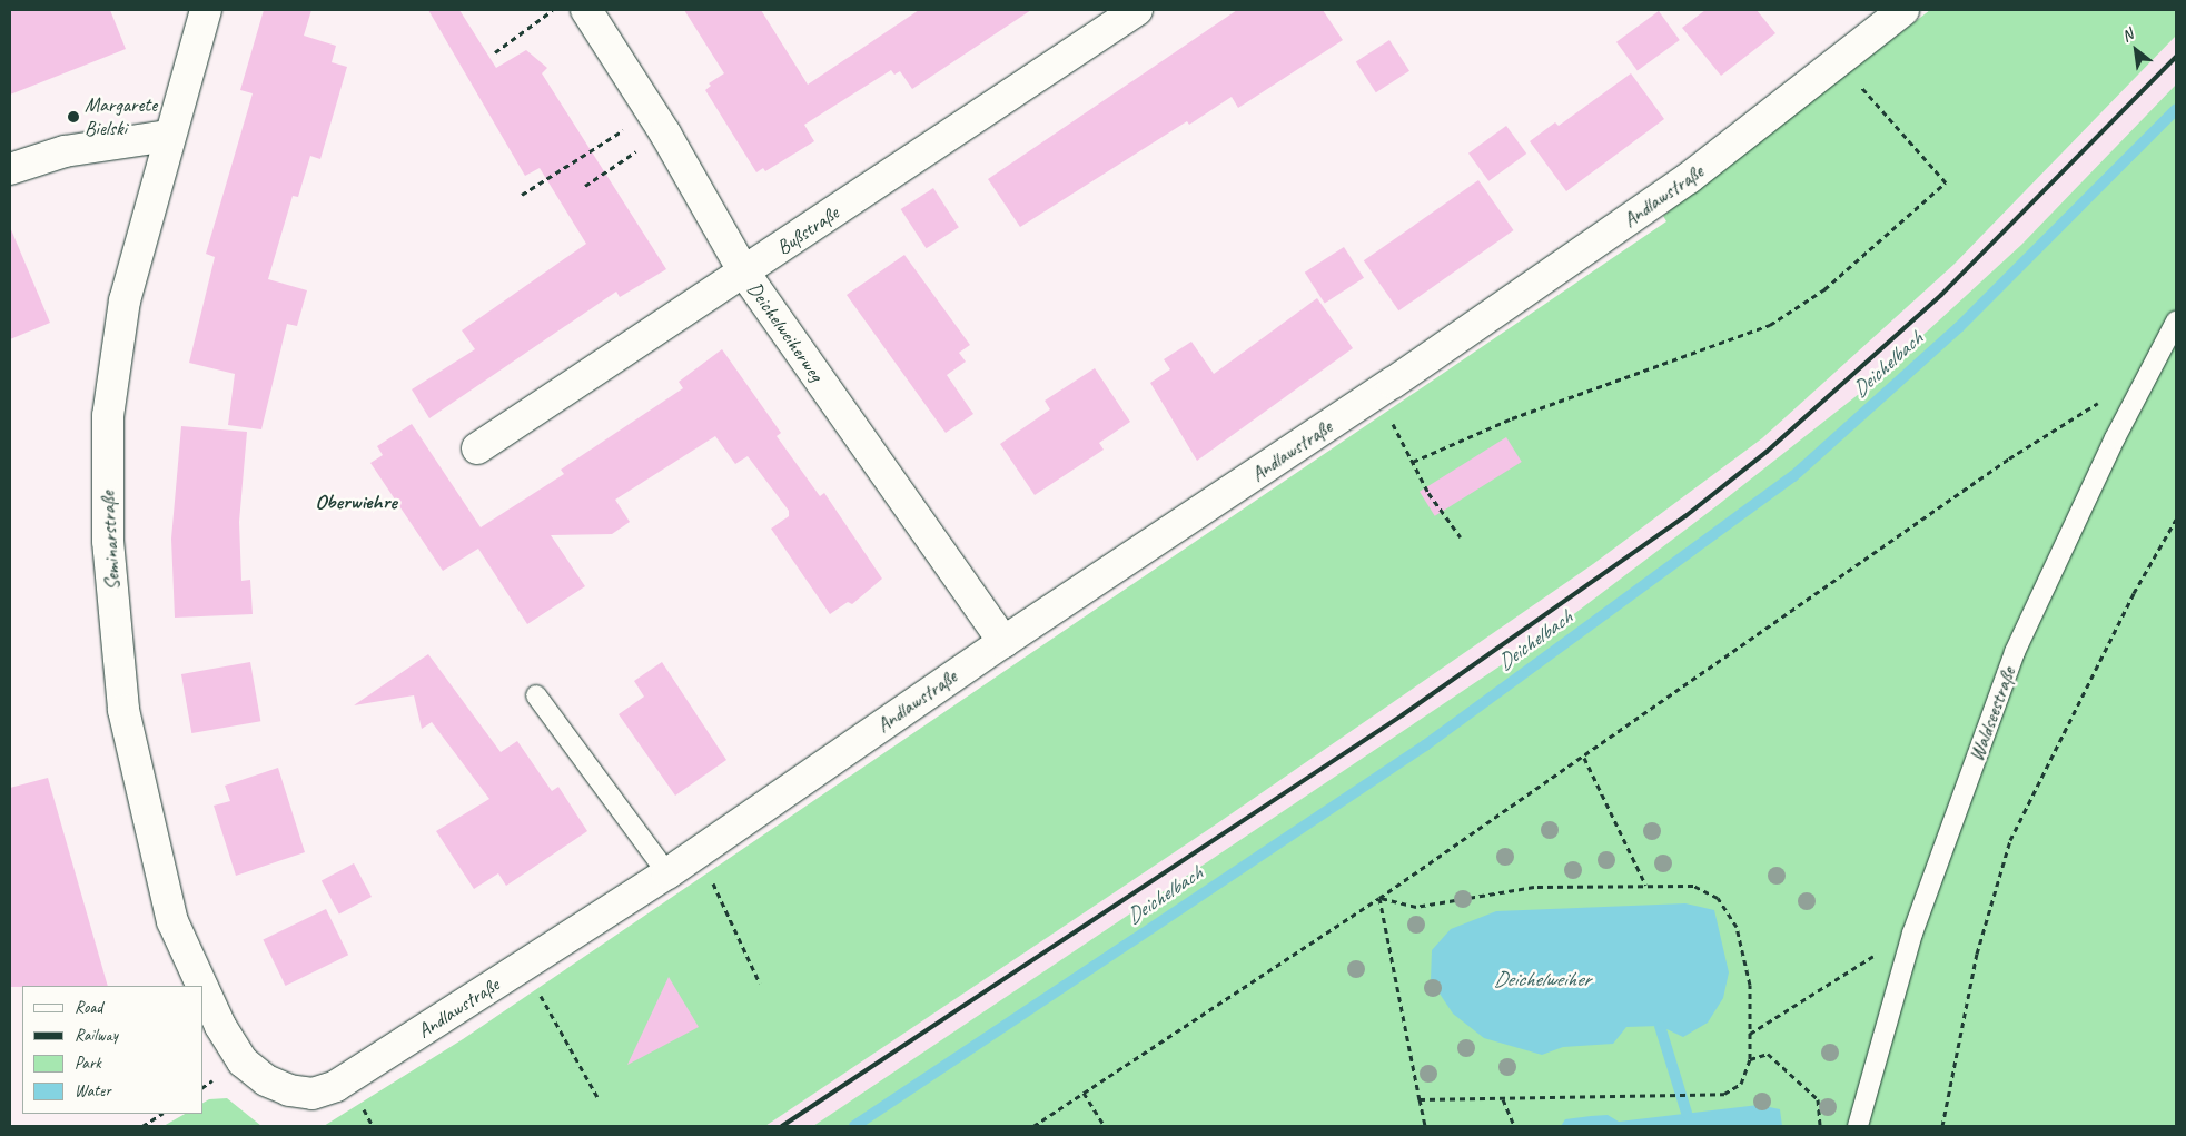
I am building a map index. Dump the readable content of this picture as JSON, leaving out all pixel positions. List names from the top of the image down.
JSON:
{
  "streets": {
    "street": [
      "Andlawstraße",
      "Bußstraße",
      "Deichelweiherweg",
      "Seminarstraße"
    ],
    "lane": ["Waldseestraße"]
  },
  "crossings": [
    ["Andlawstraße", "Deichelweiherweg"],
    ["Andlawstraße", "Seminarstraße"],
    ["Bußstraße", "Deichelweiherweg"]
  ],
  "districts": ["Oberwiehre"],
  "water": ["Deichelbach", "Deichelweiher"],
  "places": ["Margarete Bielski"],
  "legend": [
    "Road",
    "Railway",
    "Park",
    "Water"
  ],
  "north": "top left"
}
